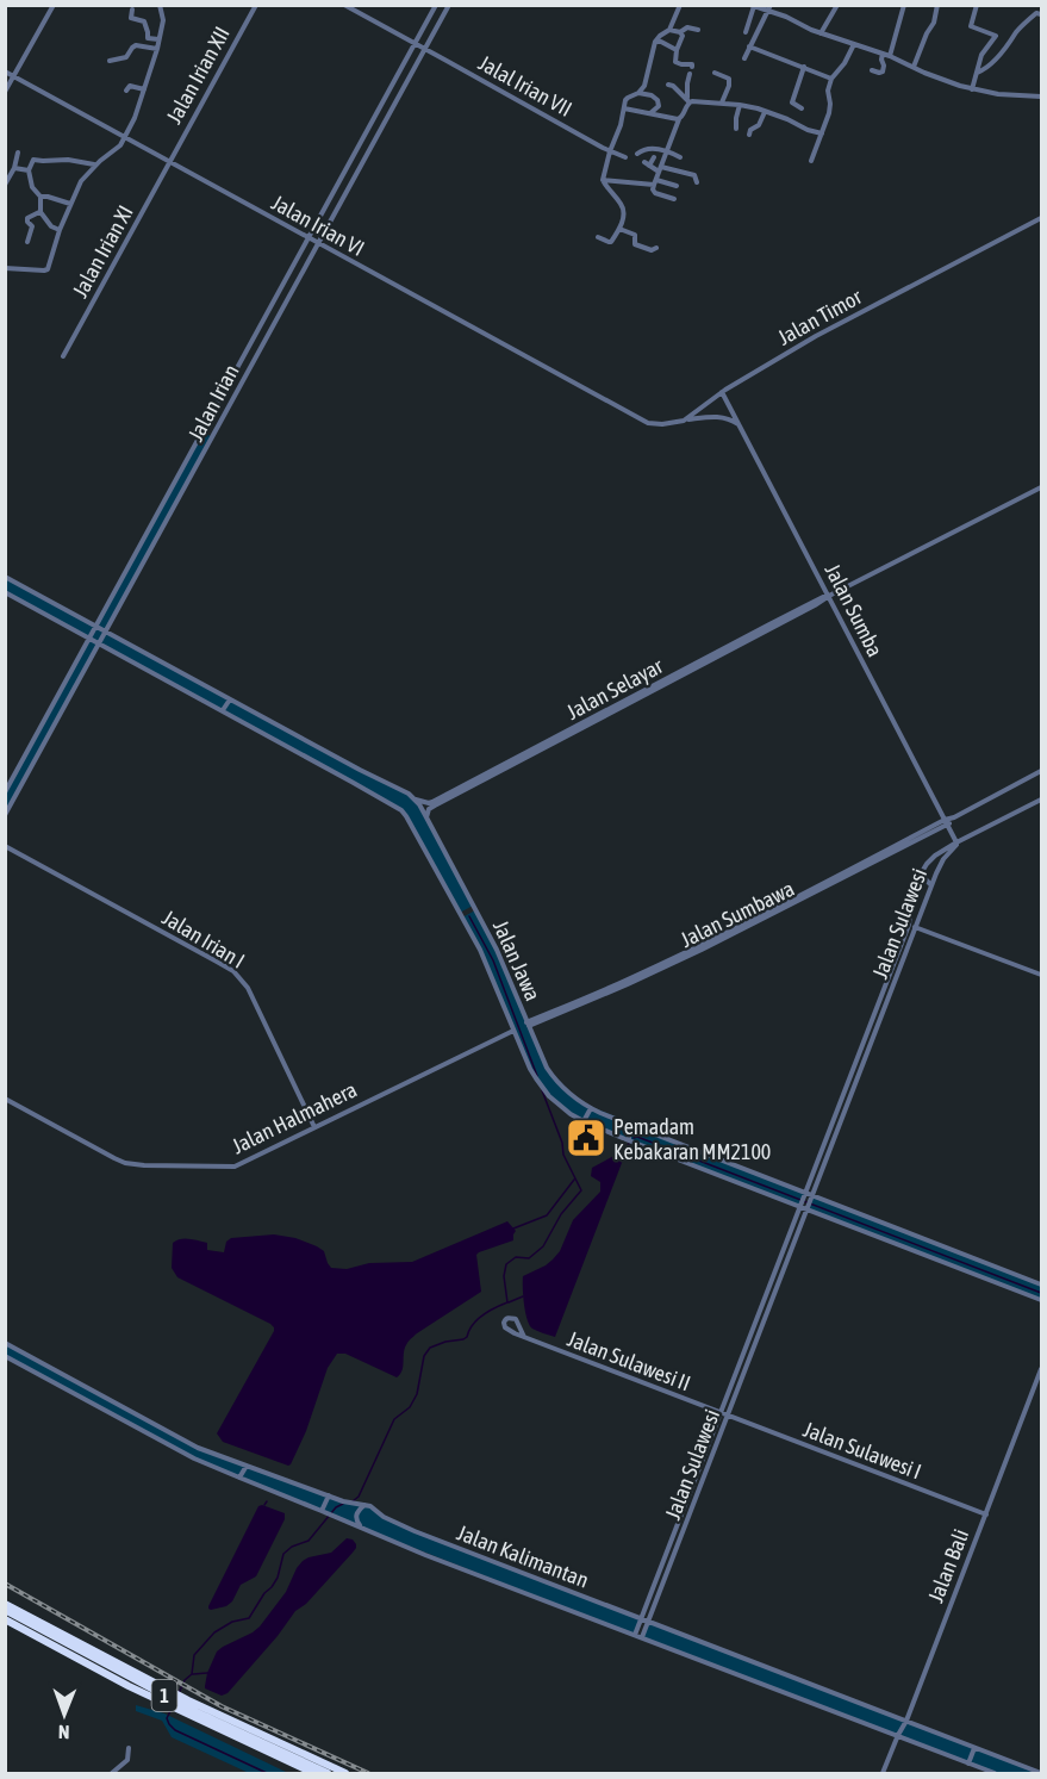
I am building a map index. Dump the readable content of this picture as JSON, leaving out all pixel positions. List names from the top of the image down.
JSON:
{
  "streets": {
    "highway": ["1"],
    "street": [
      "Jalan Irian XII",
      "Jalal Irian VII",
      "Jalan Irian VI",
      "Jalan Irian XI",
      "Jalan Timor",
      "Jalan Irian",
      "Jalan Sumba",
      "Jalan Selayar",
      "Jalan Sumbawa",
      "Jalan Sulawesi",
      "Jalan Irian I",
      "Jalan Jawa",
      "Jalan Halmahera",
      "Jalan Sulawesi II",
      "Jalan Sulawesi I",
      "Jalan Kalimantan",
      "Jalan Bali"
    ]
  },
  "crossings": [
    ["Jalan Irian XII", "Jalan Irian VI"],
    ["Jalan Irian XII", "Jalan Irian XI"],
    ["Jalal Irian VII", "Jalan Irian"],
    ["Jalan Irian VI", "Jalan Irian XI"],
    ["Jalan Irian VI", "Jalan Timor"],
    ["Jalan Irian VI", "Jalan Irian"],
    ["Jalan Timor", "Jalan Sumba"],
    ["Jalan Irian", "Jalan Jawa"],
    ["Jalan Sumba", "Jalan Selayar"],
    ["Jalan Sumba", "Jalan Sumbawa"],
    ["Jalan Sumba", "Jalan Sulawesi"],
    ["Jalan Selayar", "Jalan Jawa"],
    ["Jalan Sumbawa", "Jalan Jawa"],
    ["Jalan Sulawesi", "Jalan Jawa"],
    ["Jalan Sulawesi", "Jalan Sulawesi II"],
    ["Jalan Sulawesi", "Jalan Sulawesi I"],
    ["Jalan Sulawesi", "Jalan Kalimantan"],
    ["Jalan Irian I", "Jalan Halmahera"],
    ["Jalan Jawa", "Jalan Halmahera"],
    ["Jalan Sulawesi II", "Jalan Sulawesi I"],
    ["Jalan Sulawesi I", "Jalan Bali"],
    ["Jalan Kalimantan", "Jalan Bali"]
  ],
  "places": {
    "public building": ["Pemadam Kebakaran MM2100"]
  },
  "north": "bottom"
}
